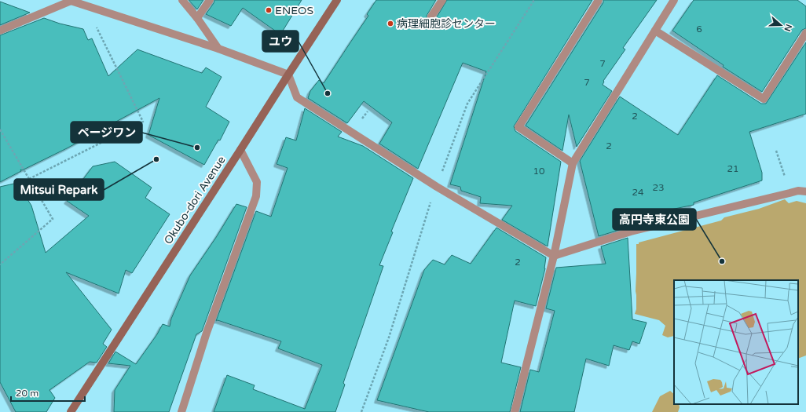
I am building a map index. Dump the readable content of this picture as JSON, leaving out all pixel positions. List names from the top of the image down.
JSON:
{
  "streets": {
    "main road": ["Okubo-dori Avenue"]
  },
  "places": [
    "ENEOS",
    "病理細胞診センター",
    "ユウ",
    "ページワン",
    "Mitsui Repark",
    "高円寺東公園"
  ],
  "house_numbers": [
    "6",
    "7",
    "7",
    "2",
    "2",
    "21",
    "10",
    "23",
    "24",
    "2"
  ],
  "scale_bar": "20 m",
  "north": "right"
}
